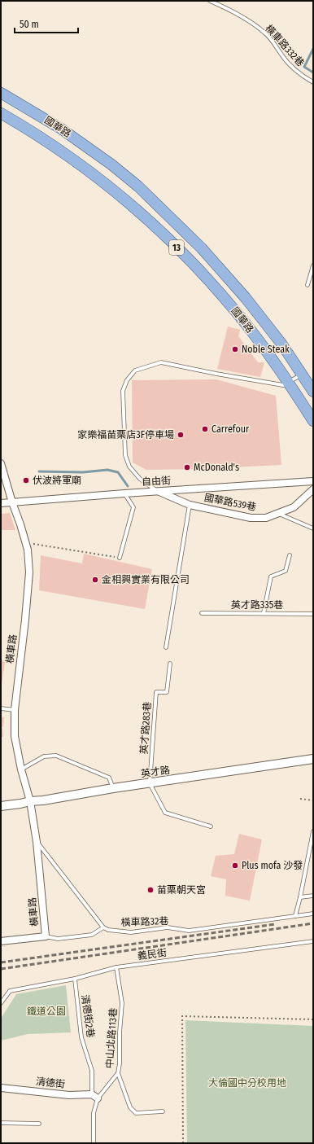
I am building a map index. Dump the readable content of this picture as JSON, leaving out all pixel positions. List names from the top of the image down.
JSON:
{
  "streets": {
    "main road": ["國華路", "13"],
    "street": [
      "自由街",
      "國華路539巷",
      "橫車路",
      "英才路",
      "清德街"
    ],
    "lane": [
      "橫車路332巷",
      "英才路335巷",
      "英才路283巷",
      "橫車路32巷",
      "義民街",
      "清德街2巷",
      "中山北路113巷"
    ]
  },
  "crossings": [
    ["自由街", "國華路539巷"],
    ["自由街", "橫車路"],
    ["橫車路", "英才路"],
    ["英才路283巷", "英才路"],
    ["義民街", "清德街2巷"],
    ["義民街", "中山北路113巷"],
    ["清德街2巷", "中山北路113巷"],
    ["清德街2巷", "清德街"],
    ["中山北路113巷", "清德街"]
  ],
  "parks": ["鐵道公園", "大倫國中分校用地"],
  "places": [
    "Noble Steak",
    "Carrefour",
    "家樂福苗栗店3F停車場",
    "McDonald's",
    "伏波將軍廟",
    "金相興實業有限公司",
    "Plus mofa 沙發",
    "苗栗朝天宮"
  ],
  "scale_bar": "50 m"
}
